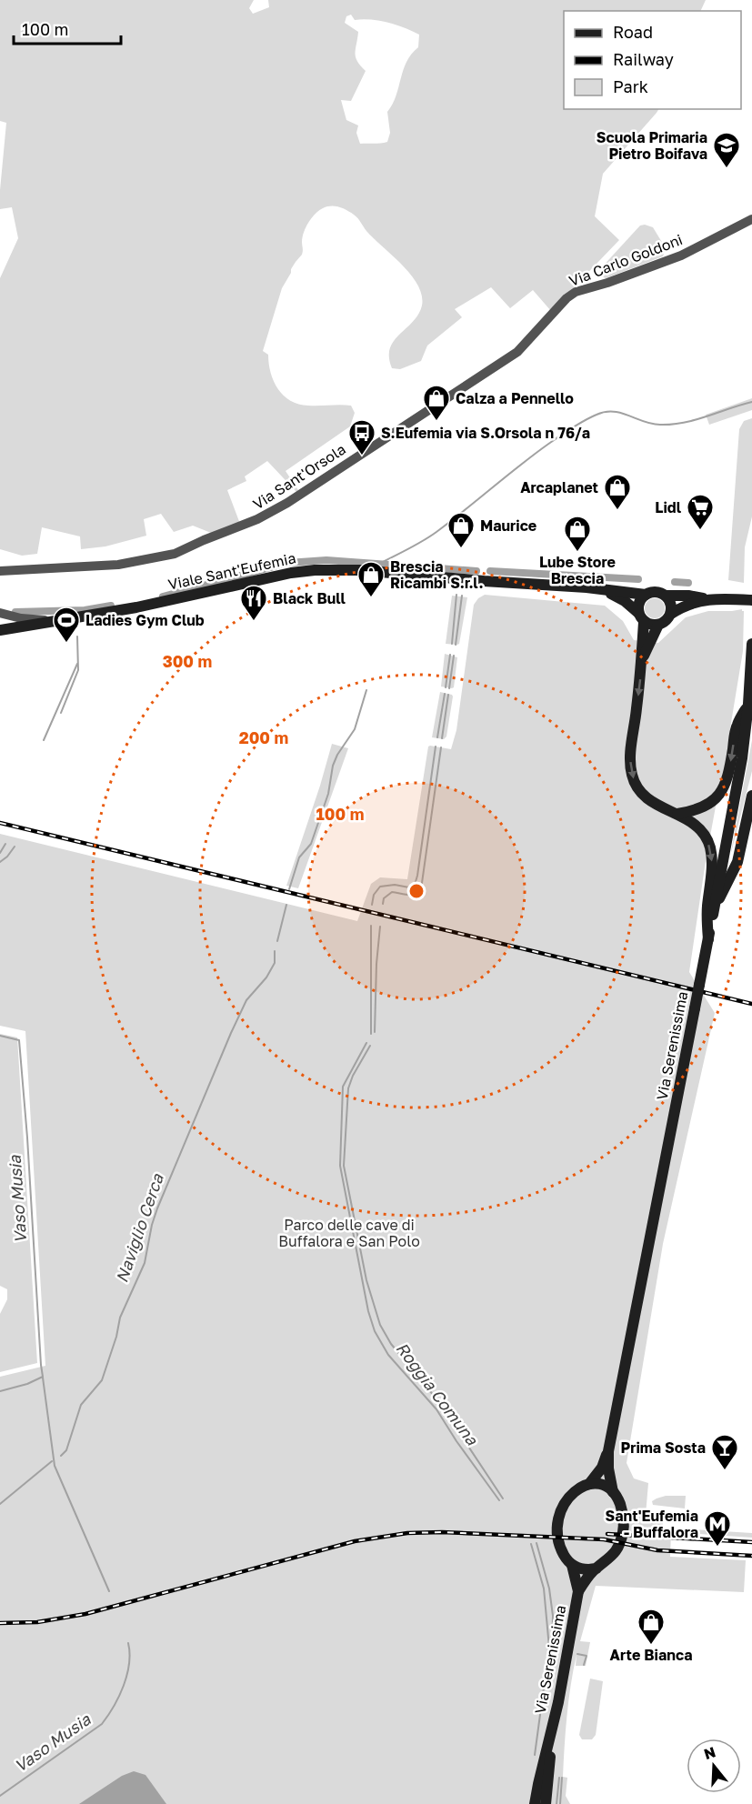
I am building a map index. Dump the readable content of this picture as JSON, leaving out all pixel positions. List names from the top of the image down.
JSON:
{
  "streets": {
    "main road": ["Viale Sant'Eufemia", "Via Serenissima"],
    "street": ["Via Carlo Goldoni", "Via Sant'Orsola"]
  },
  "crossings": [
    ["Via Carlo Goldoni", "Via Sant'Orsola"]
  ],
  "water": ["Vaso Musia", "Naviglio Cerca", "Roggia Comuna"],
  "parks": ["Parco delle cave di Buffalora e San Polo"],
  "places": {
    "school or university": ["Scuola Primaria Pietro Boifava"],
    "shop": [
      "Calza a Pennello",
      "Arcaplanet",
      "Maurice",
      "Lube Store Brescia",
      "Brescia Ricambi S.r.l.",
      "Arte Bianca"
    ],
    "bus stop": ["S.Eufemia via S.Orsola n 76/a"],
    "supermarket": ["Lidl"],
    "restaurant": ["Black Bull"],
    "sports": ["Ladies Gym Club"],
    "bar": ["Prima Sosta"],
    "metro station": ["Sant'Eufemia - Buffalora"]
  },
  "legend": ["Road", "Railway", "Park"],
  "scale_bar": "100 m",
  "north": "top",
  "rings": ["300 m", "200 m", "100 m"]
}
